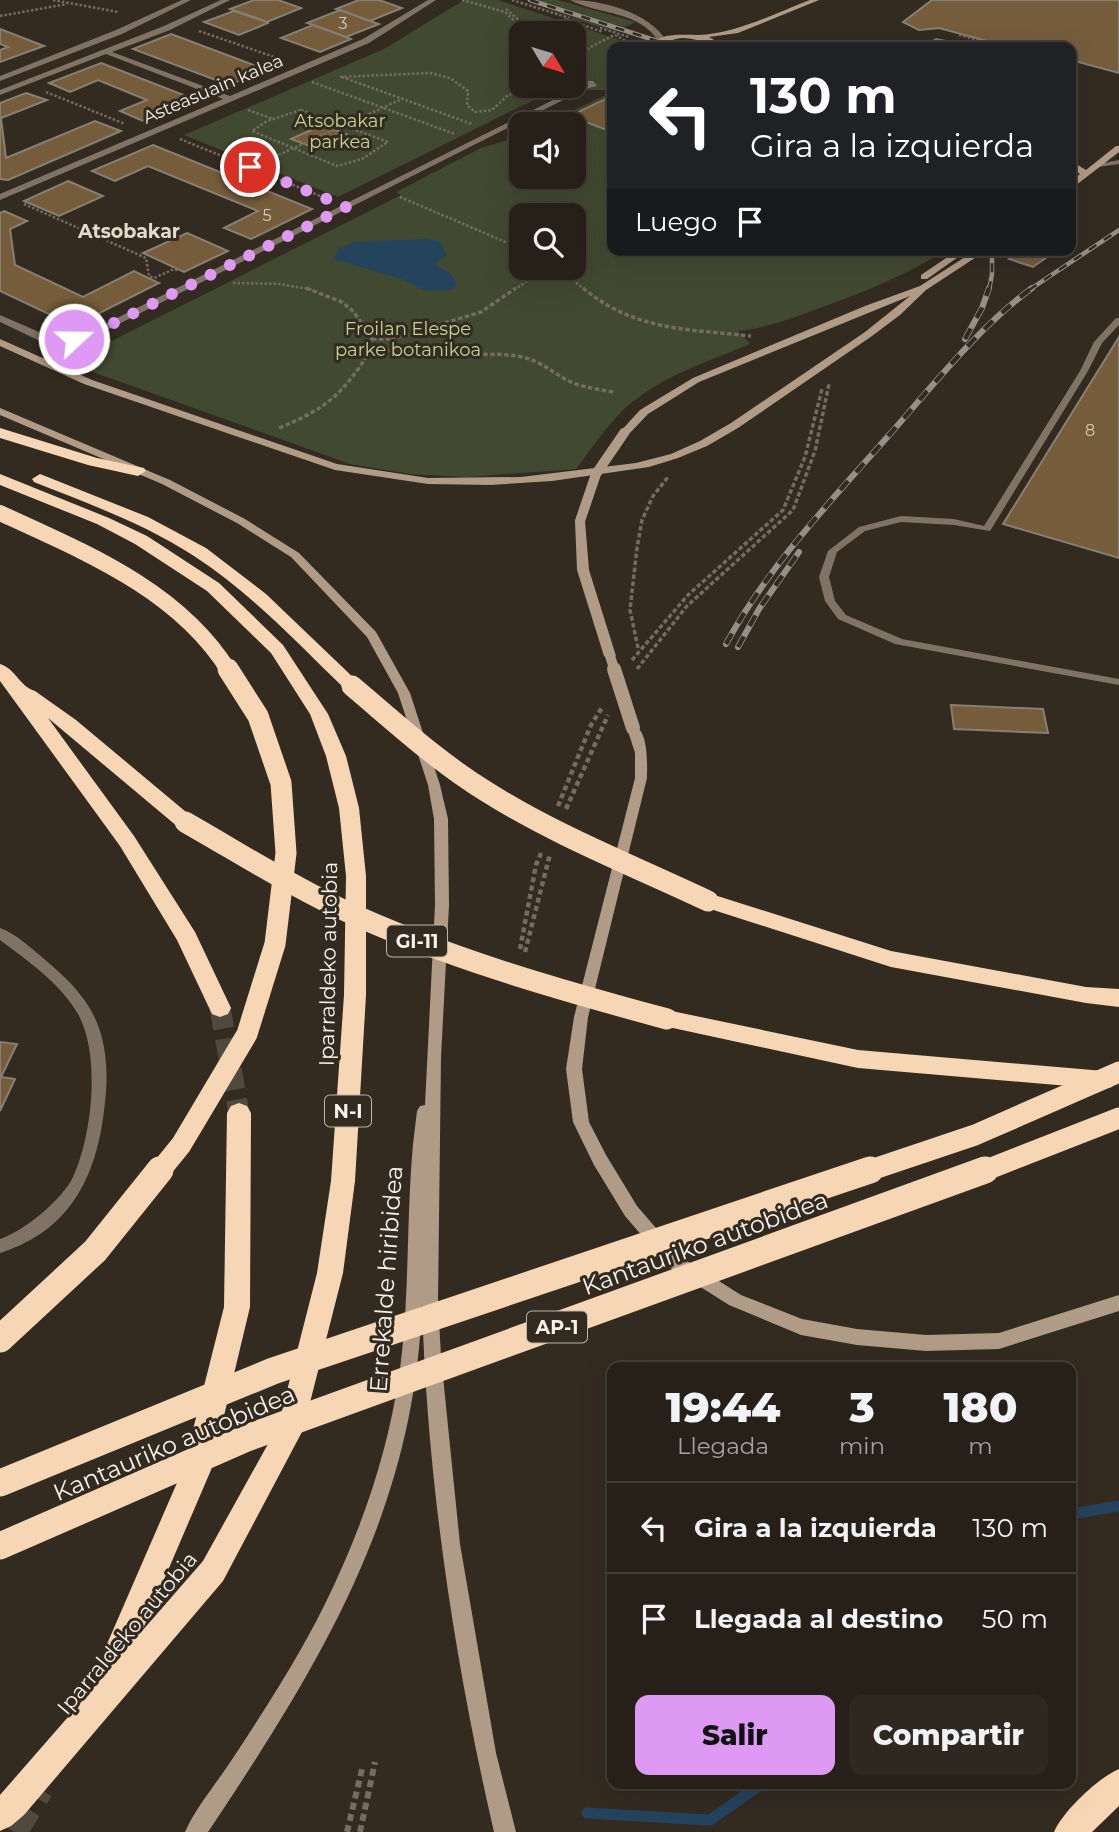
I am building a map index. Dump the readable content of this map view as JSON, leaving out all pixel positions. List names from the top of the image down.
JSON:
{
  "streets": {
    "highway": [
      "GI-11",
      "Iparraldeko autobia",
      "N-I",
      "Kantauriko autobidea",
      "AP-1"
    ],
    "street": ["Asteasuain kalea", "Errekalde hiribidea"]
  },
  "districts": ["Atsobakar"],
  "parks": ["Atsobakar parkea", "Froilan Elespe parke botanikoa"],
  "house_numbers": ["3", "5", "8"],
  "north": "bottom right",
  "page": {
    "turn": ["130 m", "Gira a la izquierda"],
    "then": "Luego",
    "eta": [
      "19:44",
      "Llegada",
      "3",
      "min",
      "180",
      "m"
    ],
    "list": [
      {
        "name": "Gira a la izquierda",
        "value": "130 m"
      },
      {
        "name": "Llegada al destino",
        "value": "50 m"
      }
    ],
    "buttons": ["Salir", "Compartir"]
  }
}
